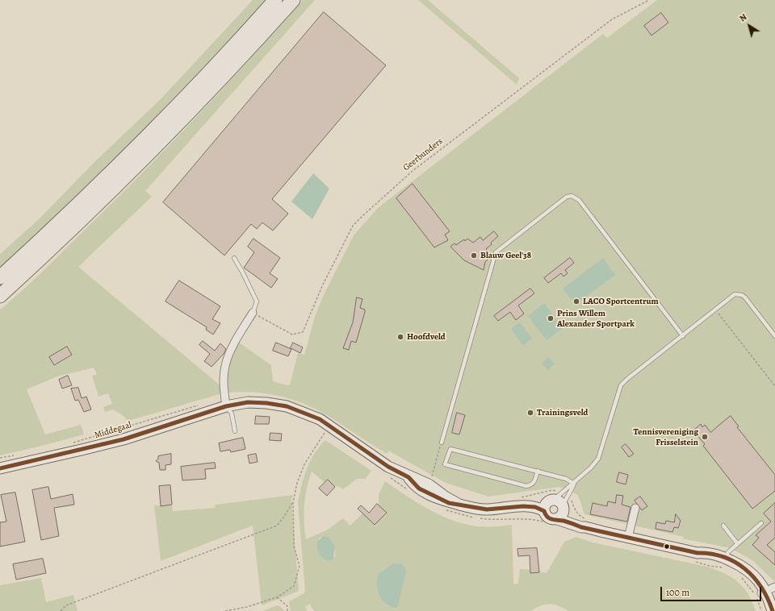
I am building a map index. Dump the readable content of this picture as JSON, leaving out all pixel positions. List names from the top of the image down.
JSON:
{
  "streets": {
    "street": ["Middegaal"],
    "path": ["Geerbunders"]
  },
  "places": [
    "Blauw Geel'38",
    "LACO Sportcentrum",
    "Prins Willem Alexander Sportpark",
    "Hoofdveld",
    "Trainingsveld",
    "Tennisvereniging Frisselstein"
  ],
  "scale_bar": "100 m",
  "north": "top left"
}
